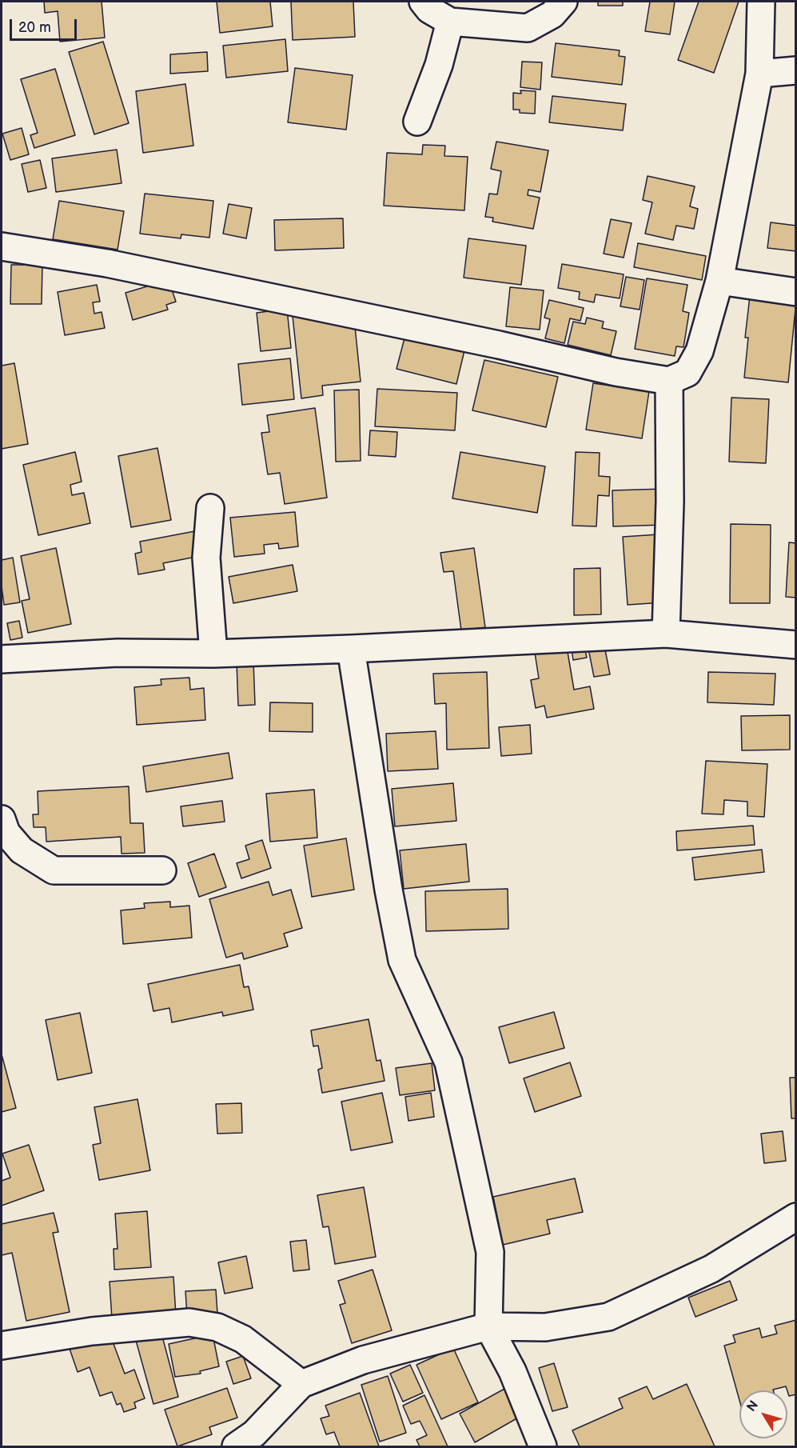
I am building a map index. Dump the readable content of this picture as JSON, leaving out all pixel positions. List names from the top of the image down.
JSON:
{
  "scale_bar": "20 m",
  "north": "top left"
}
